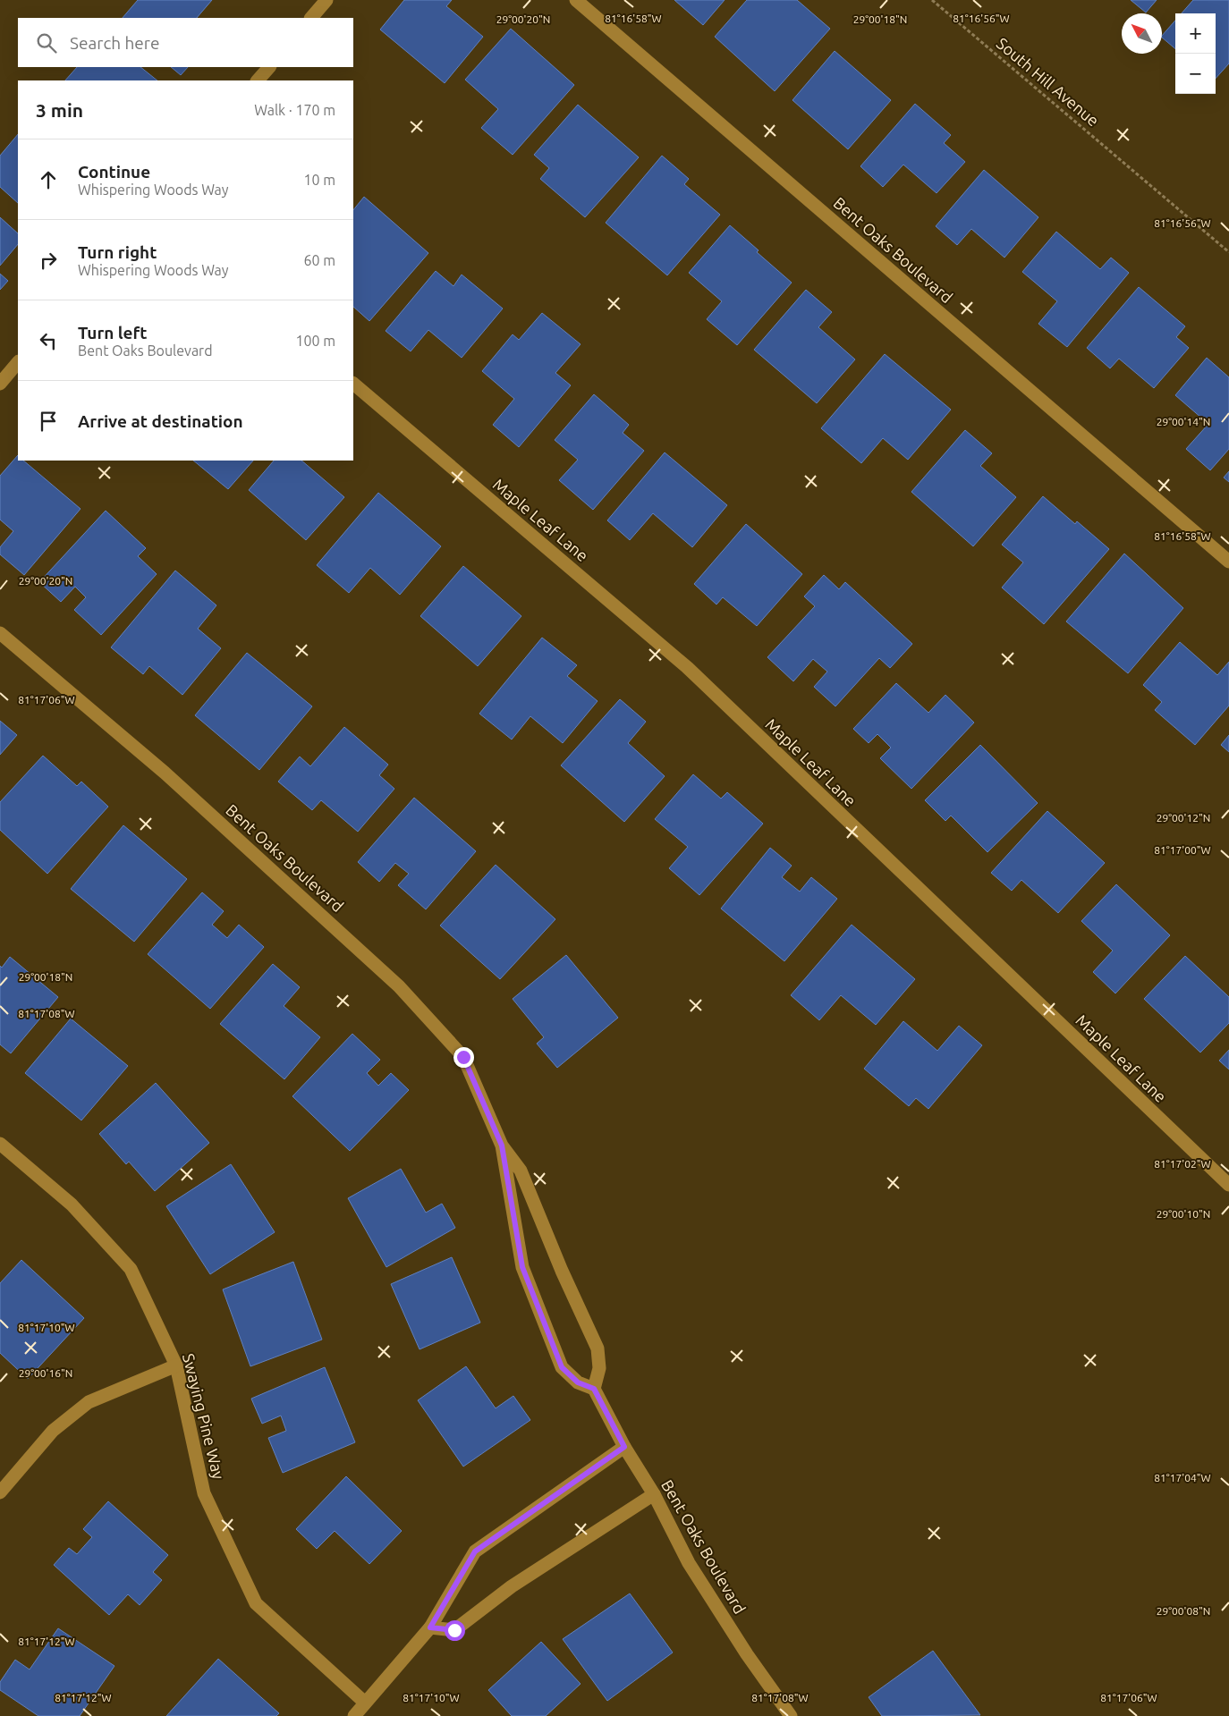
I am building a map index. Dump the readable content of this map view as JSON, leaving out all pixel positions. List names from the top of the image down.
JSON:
{
  "streets": {
    "street": ["Bent Oaks Boulevard", "Maple Leaf Lane", "Swaying Pine Way"],
    "path": ["South Hill Avenue"]
  },
  "north": "top left",
  "page": {
    "map_buttons": ["+", "−"],
    "search": "Search here",
    "heading": ["3 min", "Walk · 170 m"],
    "list": [
      ["Continue", "Whispering Woods Way", "10 m"],
      ["Turn right", "Whispering Woods Way", "60 m"],
      ["Turn left", "Bent Oaks Boulevard", "100 m"],
      "Arrive at destination"
    ]
  },
  "coordinates": [
    "81°16'58\"W",
    "81°16'56\"W",
    "29°00'20\"N",
    "29°00'18\"N",
    "29°00'14\"N",
    "81°17'06\"W",
    "29°00'12\"N",
    "81°17'00\"W",
    "81°17'08\"W",
    "81°17'02\"W",
    "29°00'10\"N",
    "81°17'10\"W",
    "29°00'16\"N",
    "81°17'04\"W",
    "29°00'08\"N",
    "81°17'12\"W"
  ]
}
